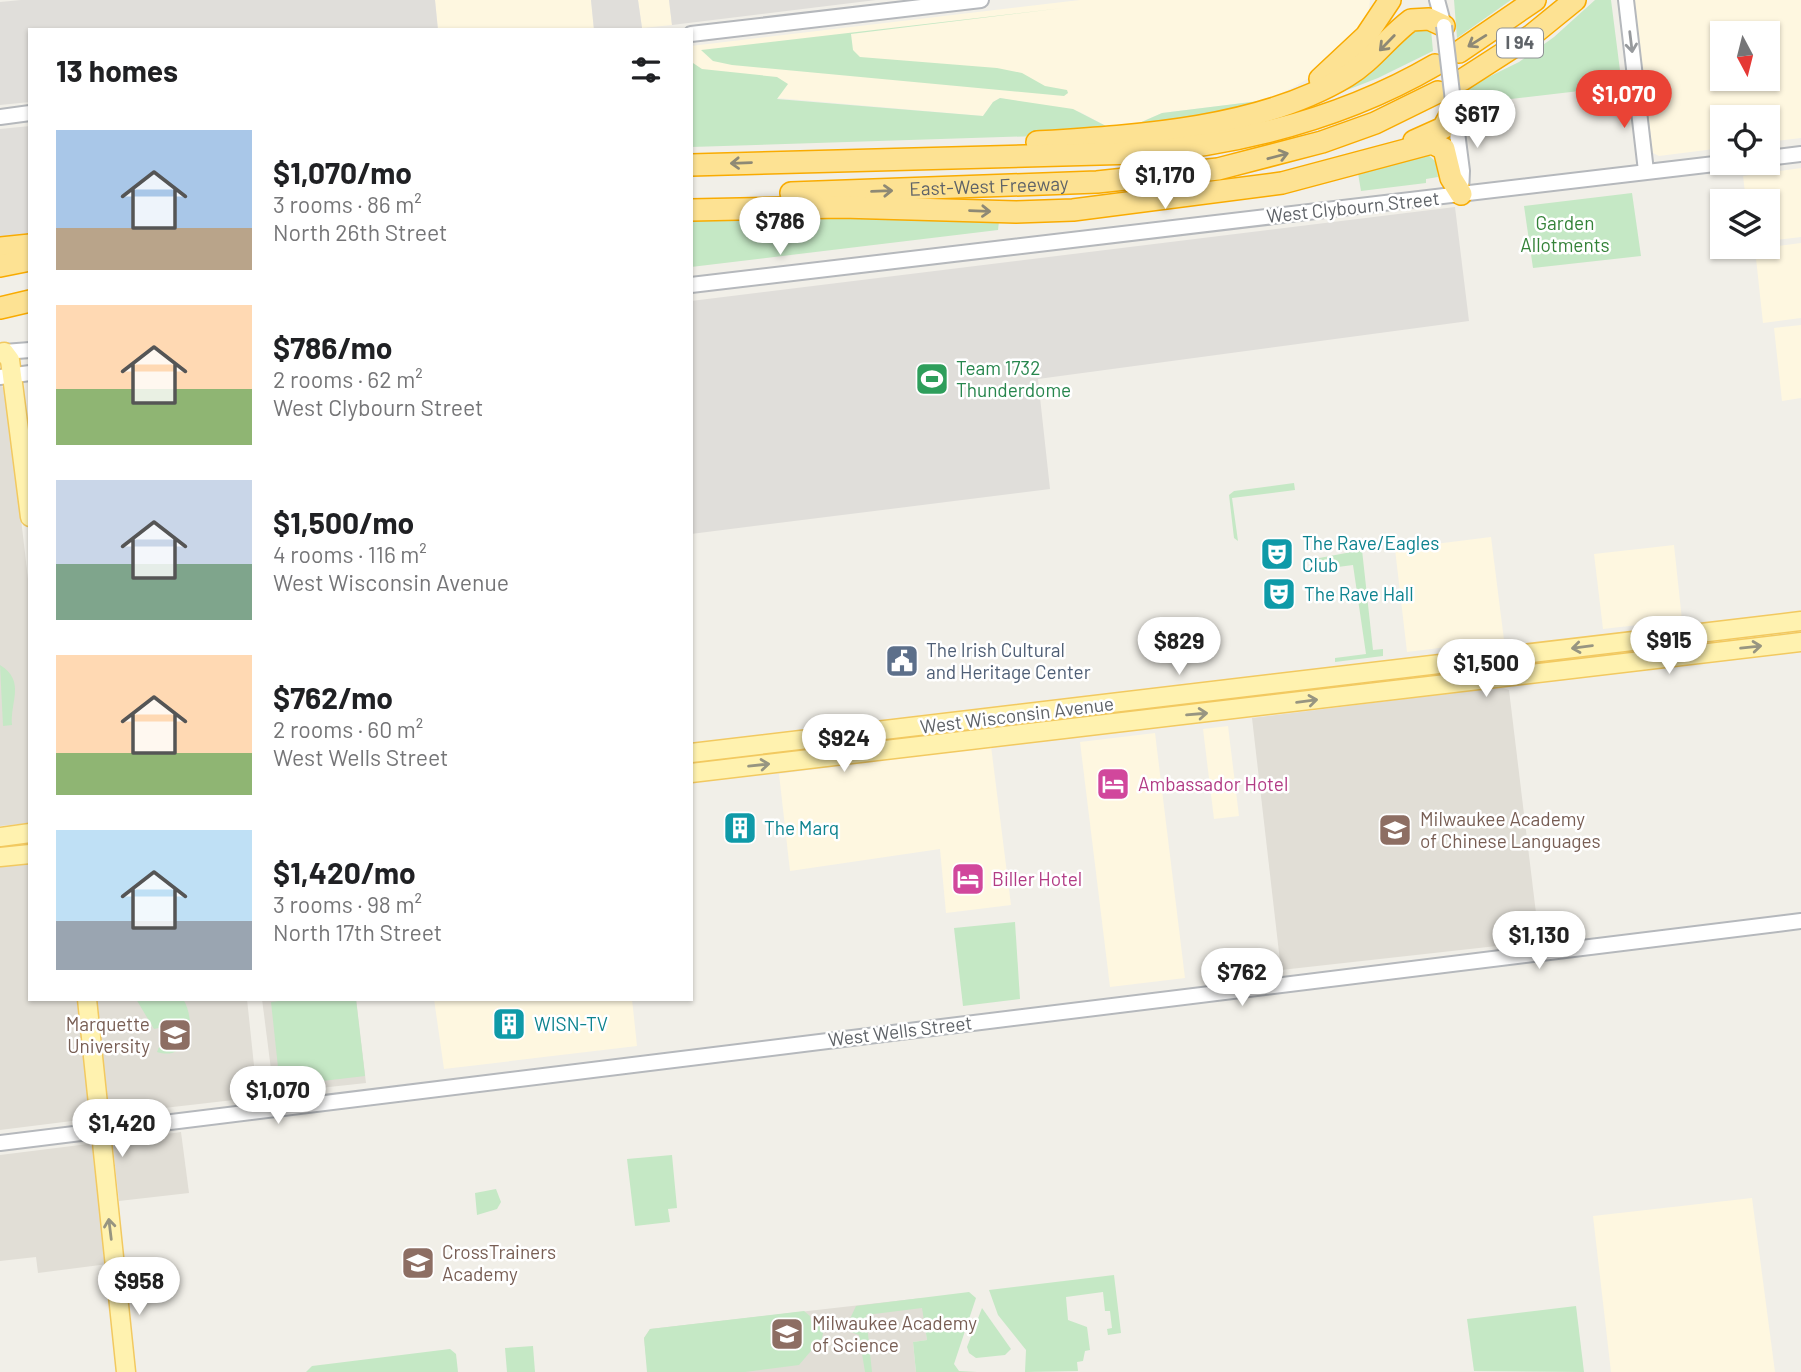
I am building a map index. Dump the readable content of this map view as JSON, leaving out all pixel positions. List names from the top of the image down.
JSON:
{
  "streets": {
    "highway": ["I 94", "East-West Freeway"],
    "main road": ["West Wisconsin Avenue"],
    "street": ["West Clybourn Street", "West Wells Street"]
  },
  "parks": ["Garden Allotments"],
  "places": {
    "sports": ["Team 1732 Thunderdome"],
    "theatre": ["The Rave/Eagles Club", "The Rave Hall"],
    "public building": ["The Irish Cultural and Heritage Center"],
    "hotel": ["Ambassador Hotel", "Biller Hotel"],
    "building": ["The Marq", "WISN-TV"],
    "school or university": [
      "Milwaukee Academy of Chinese Languages",
      "Marquette University",
      "CrossTrainers Academy",
      "Milwaukee Academy of Science"
    ]
  },
  "north": "bottom",
  "page": {
    "heading": "13 homes",
    "price": [
      "$1,070",
      "$617",
      "$1,170",
      "$786",
      "$915",
      "$829",
      "$1,500",
      "$924",
      "$1,130",
      "$762",
      "$1,070",
      "$1,420",
      "$958"
    ],
    "list": [
      {
        "name": "$1,070/mo",
        "note": "3 rooms · 86 m² · North 26th Street"
      },
      {
        "name": "$786/mo",
        "note": "2 rooms · 62 m² · West Clybourn Street"
      },
      {
        "name": "$1,500/mo",
        "note": "4 rooms · 116 m² · West Wisconsin Avenue"
      },
      {
        "name": "$762/mo",
        "note": "2 rooms · 60 m² · West Wells Street"
      },
      {
        "name": "$1,420/mo",
        "note": "3 rooms · 98 m² · North 17th Street"
      }
    ]
  }
}
